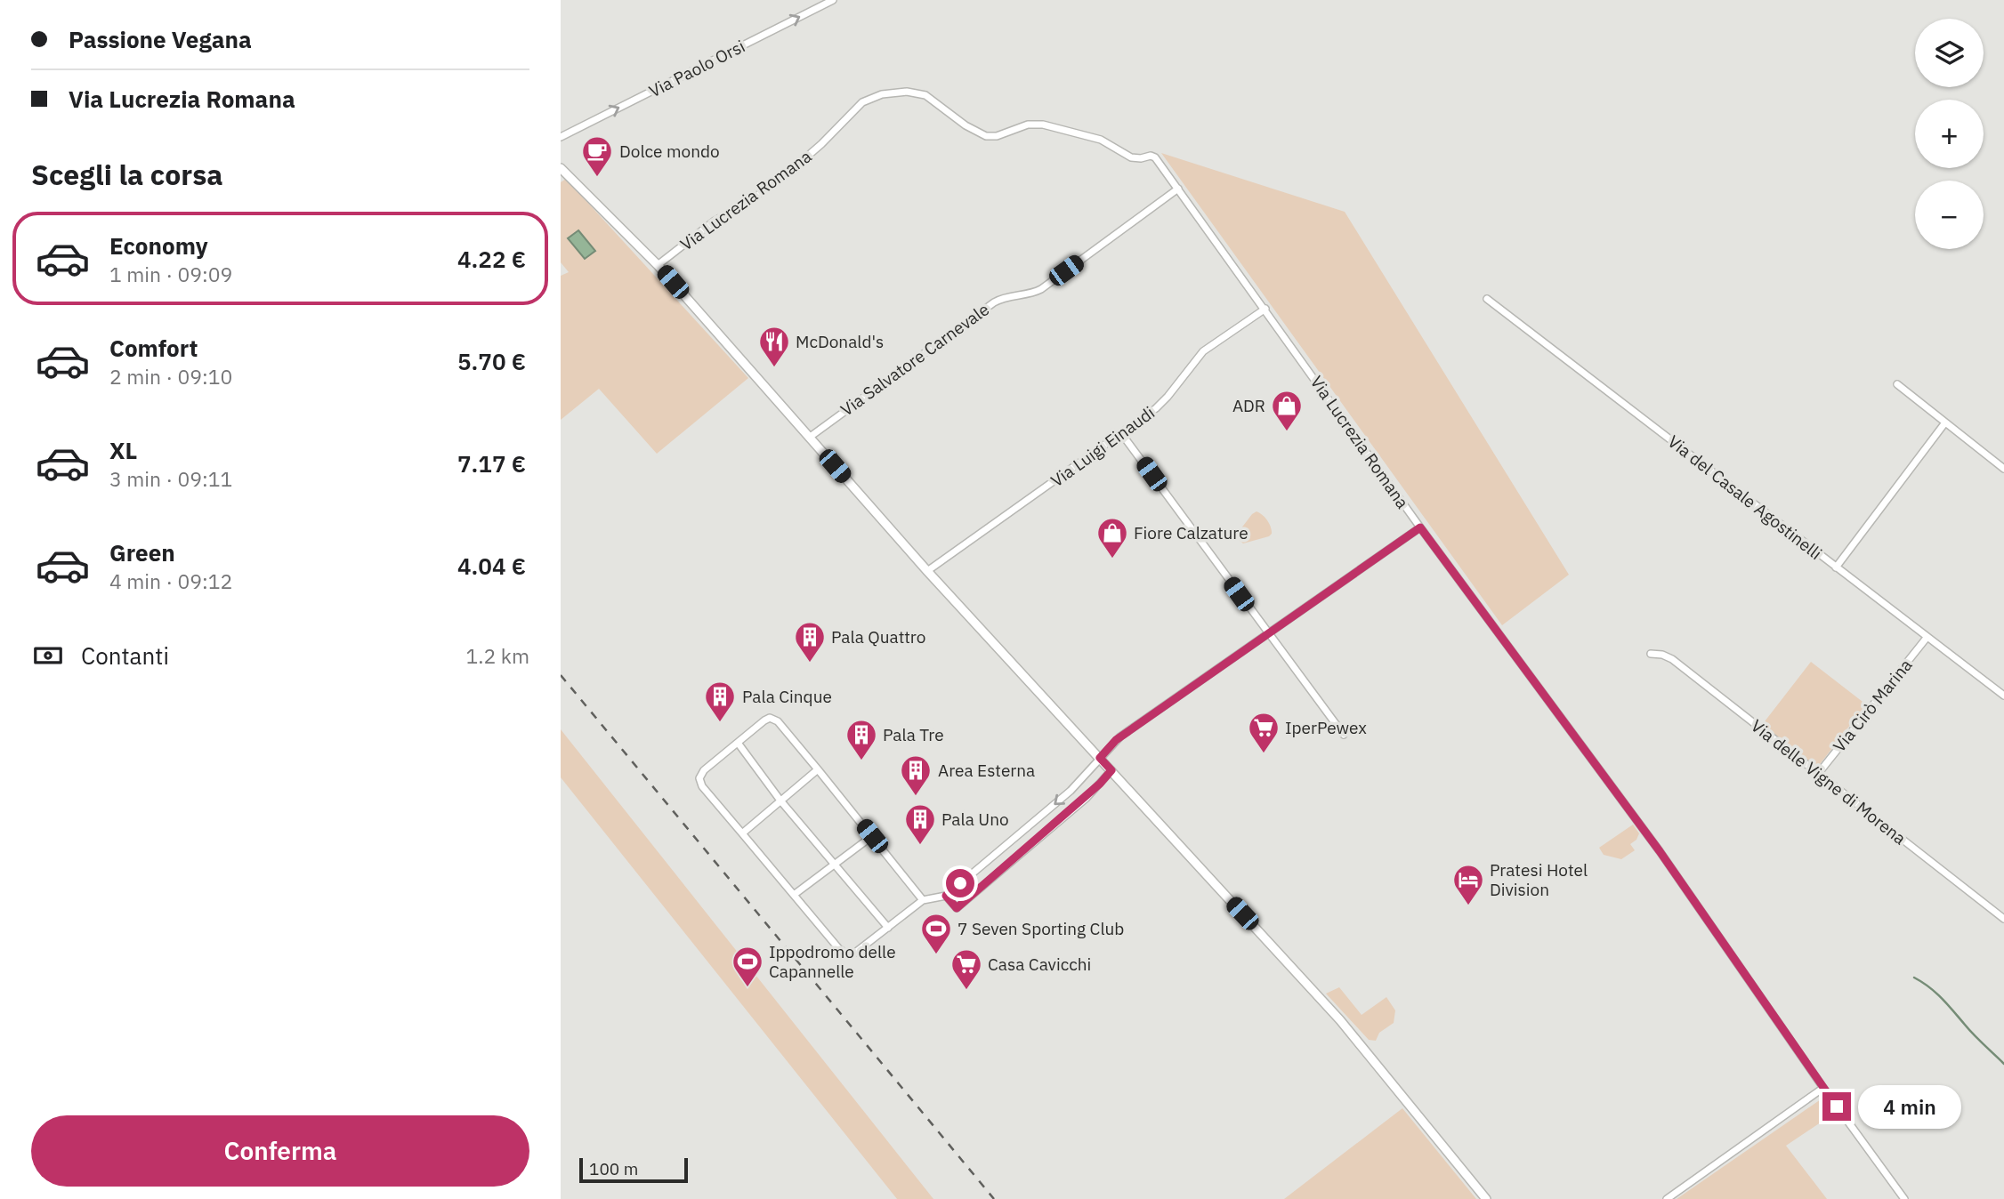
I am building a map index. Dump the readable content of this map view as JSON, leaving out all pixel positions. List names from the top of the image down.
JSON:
{
  "streets": {
    "street": [
      "Via Paolo Orsi",
      "Via Lucrezia Romana",
      "Via Salvatore Carnevale",
      "Via Luigi Einaudi",
      "Via del Casale Agostinelli",
      "Via Cirò Marina",
      "Via delle Vigne di Morena"
    ]
  },
  "crossings": [
    ["Via Lucrezia Romana", "Via Salvatore Carnevale"],
    ["Via Lucrezia Romana", "Via Luigi Einaudi"],
    ["Via del Casale Agostinelli", "Via Cirò Marina"],
    ["Via Cirò Marina", "Via delle Vigne di Morena"]
  ],
  "one_way": ["Via Paolo Orsi"],
  "places": {
    "cafe": ["Dolce mondo"],
    "restaurant": ["McDonald's"],
    "shop": ["ADR", "Fiore Calzature"],
    "building": [
      "Pala Quattro",
      "Pala Cinque",
      "Pala Tre",
      "Area Esterna",
      "Pala Uno"
    ],
    "supermarket": ["IperPewex", "Casa Cavicchi"],
    "hotel": ["Pratesi Hotel Division"],
    "sports": ["7 Seven Sporting Club", "Ippodromo delle Capannelle"]
  },
  "scale_bar": "100 m",
  "page": {
    "banner": ["Passione Vegana", "Via Lucrezia Romana"],
    "map_buttons": ["+", "−"],
    "heading": "Scegli la corsa",
    "list": [
      {
        "name": "Economy",
        "note": "1 min · 09:09",
        "value": "4.22 €"
      },
      {
        "name": "Comfort",
        "note": "2 min · 09:10",
        "value": "5.70 €"
      },
      {
        "name": "XL",
        "note": "3 min · 09:11",
        "value": "7.17 €"
      },
      {
        "name": "Green",
        "note": "4 min · 09:12",
        "value": "4.04 €"
      }
    ],
    "pay": ["Contanti", "1.2 km"],
    "bubble": "4 min",
    "buttons": "Conferma",
    "scale": "100 m"
  }
}
